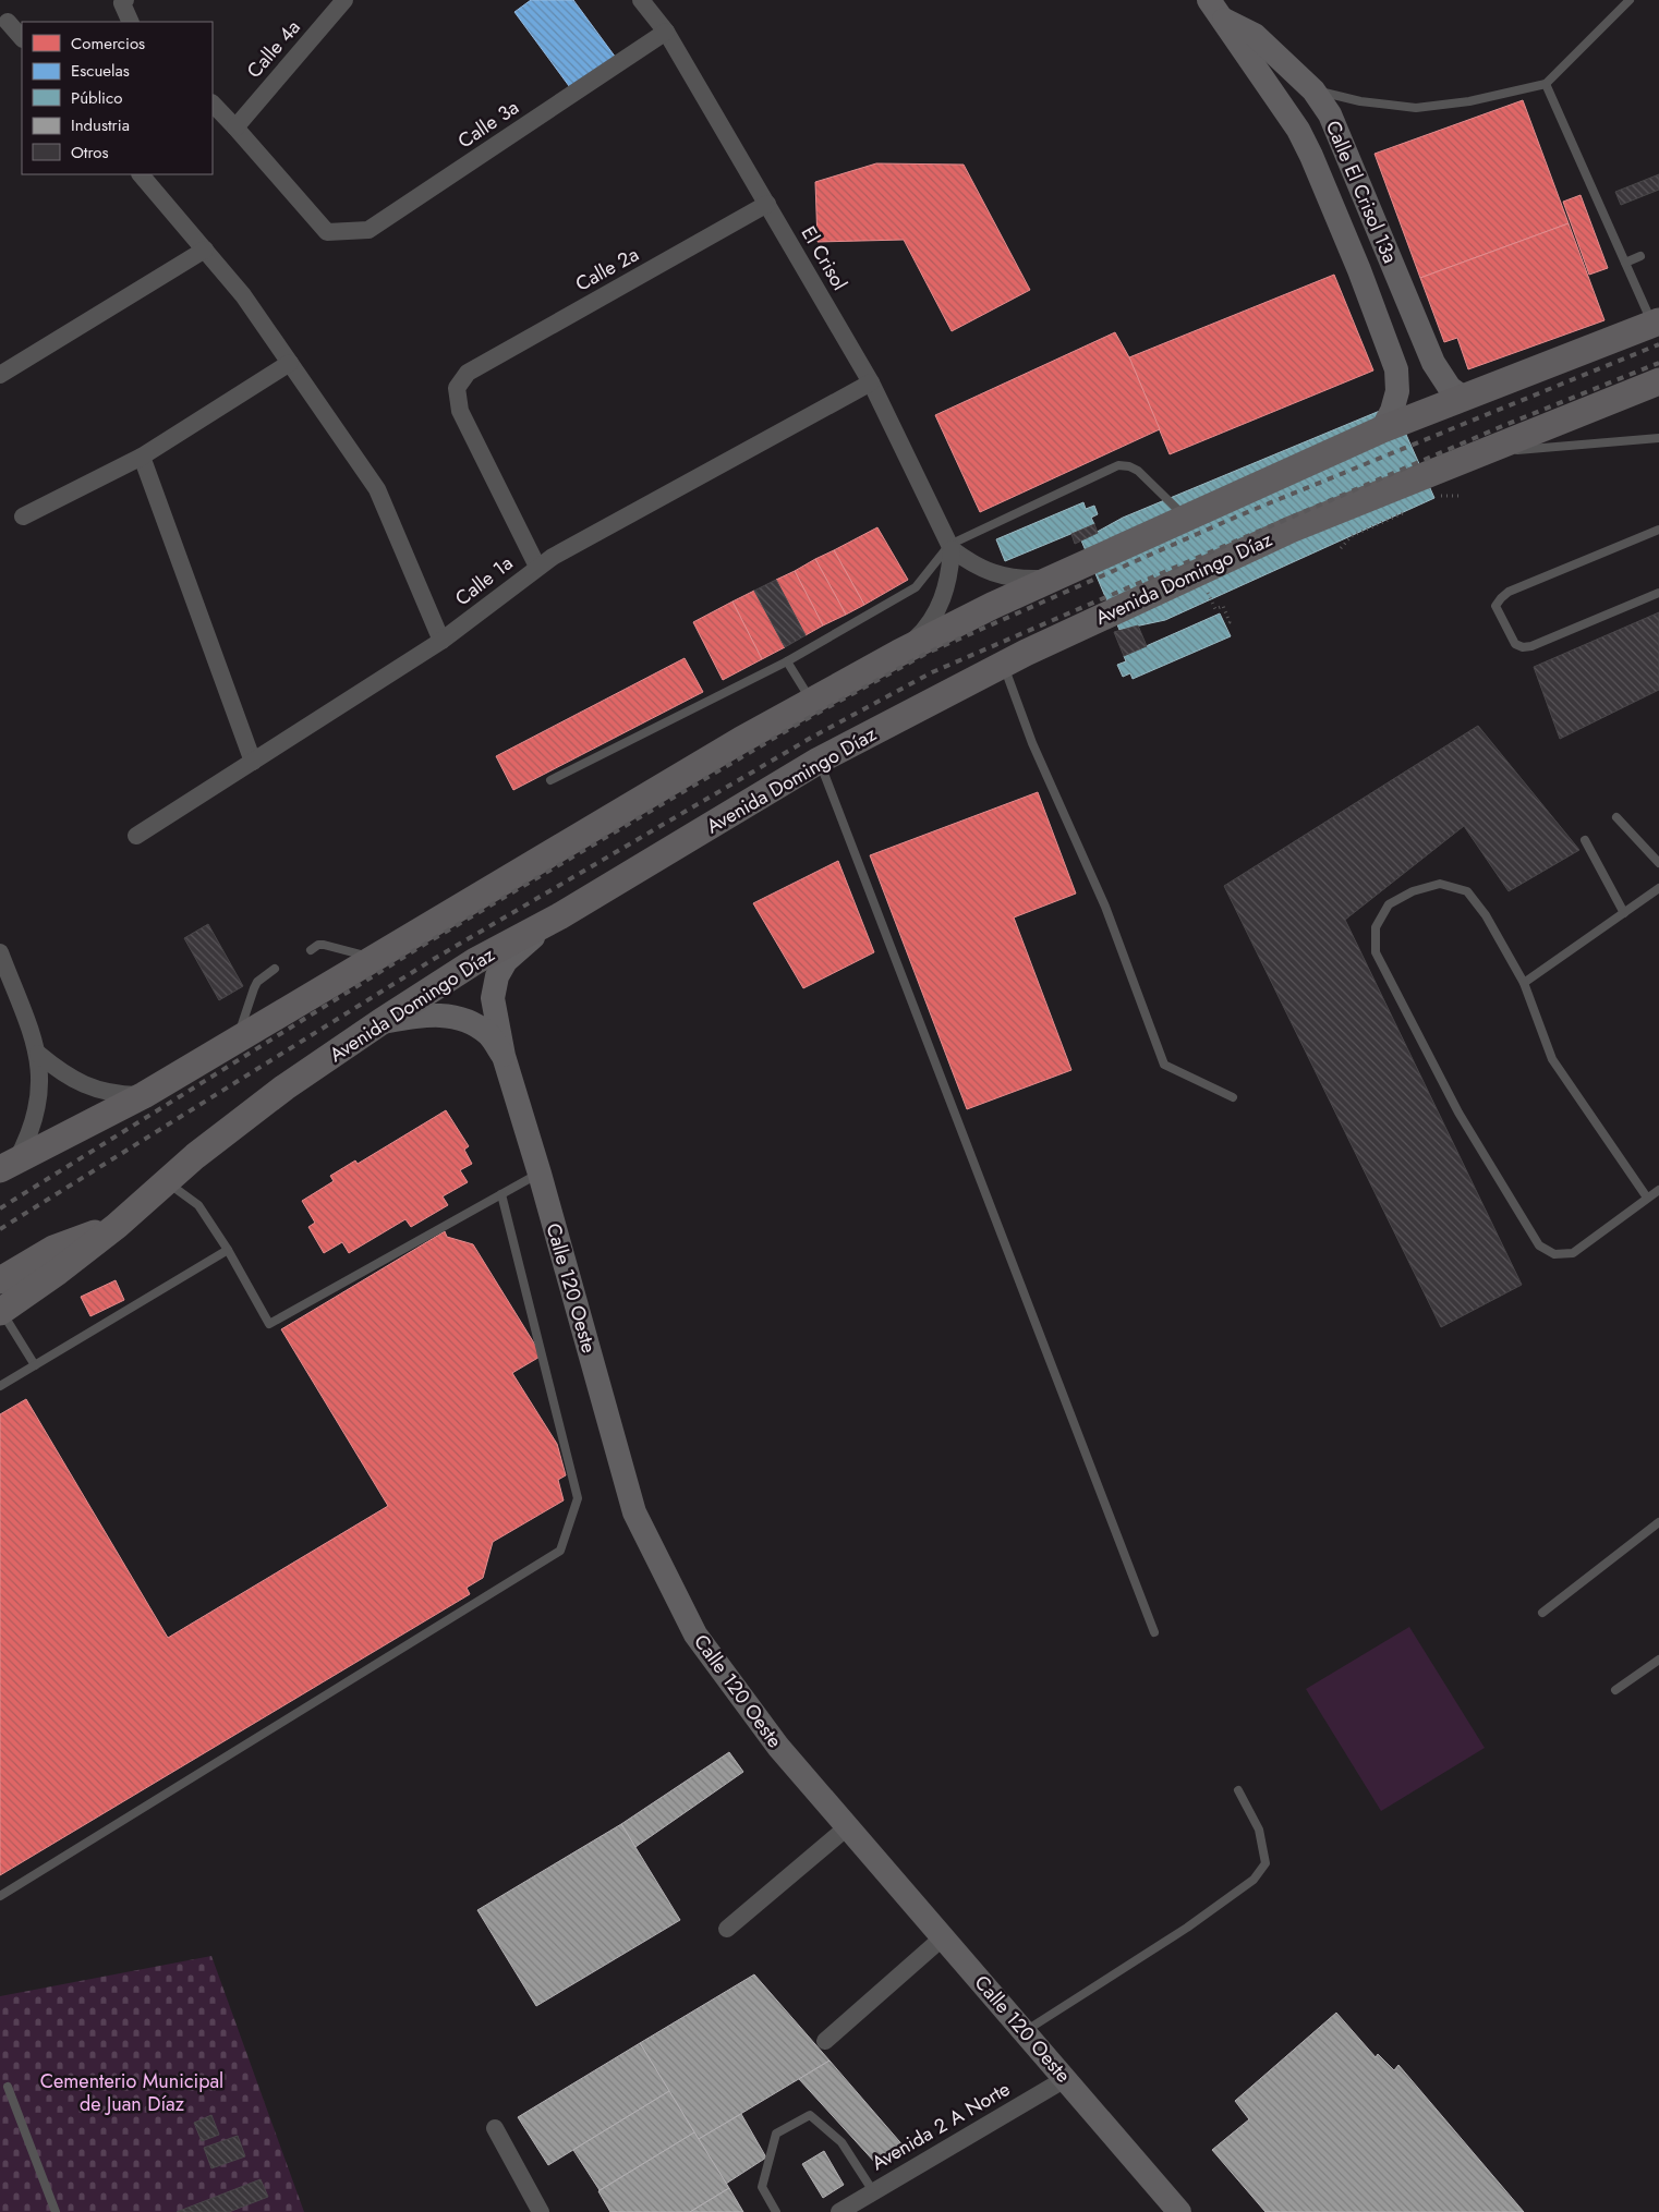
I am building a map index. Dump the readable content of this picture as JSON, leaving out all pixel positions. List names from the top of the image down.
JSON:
{
  "streets": {
    "main road": ["Avenida Domingo Díaz"],
    "street": [
      "Calle 4a",
      "Calle 3a",
      "Calle El Crisol 13a",
      "El Crisol",
      "Calle 2a",
      "Calle 1a",
      "Calle 120 Oeste",
      "Avenida 2 A Norte"
    ]
  },
  "crossings": [
    ["Calle 4a", "Calle 3a"],
    ["Calle 3a", "El Crisol"],
    ["El Crisol", "Calle 2a"],
    ["El Crisol", "Calle 1a"],
    ["Calle 2a", "Calle 1a"],
    ["Avenida Domingo Díaz", "Calle 120 Oeste"],
    ["Calle 120 Oeste", "Avenida 2 A Norte"]
  ],
  "parks": ["Cementerio Municipal de Juan Díaz"],
  "legend": [
    "Comercios",
    "Escuelas",
    "Público",
    "Industria",
    "Otros"
  ]
}
